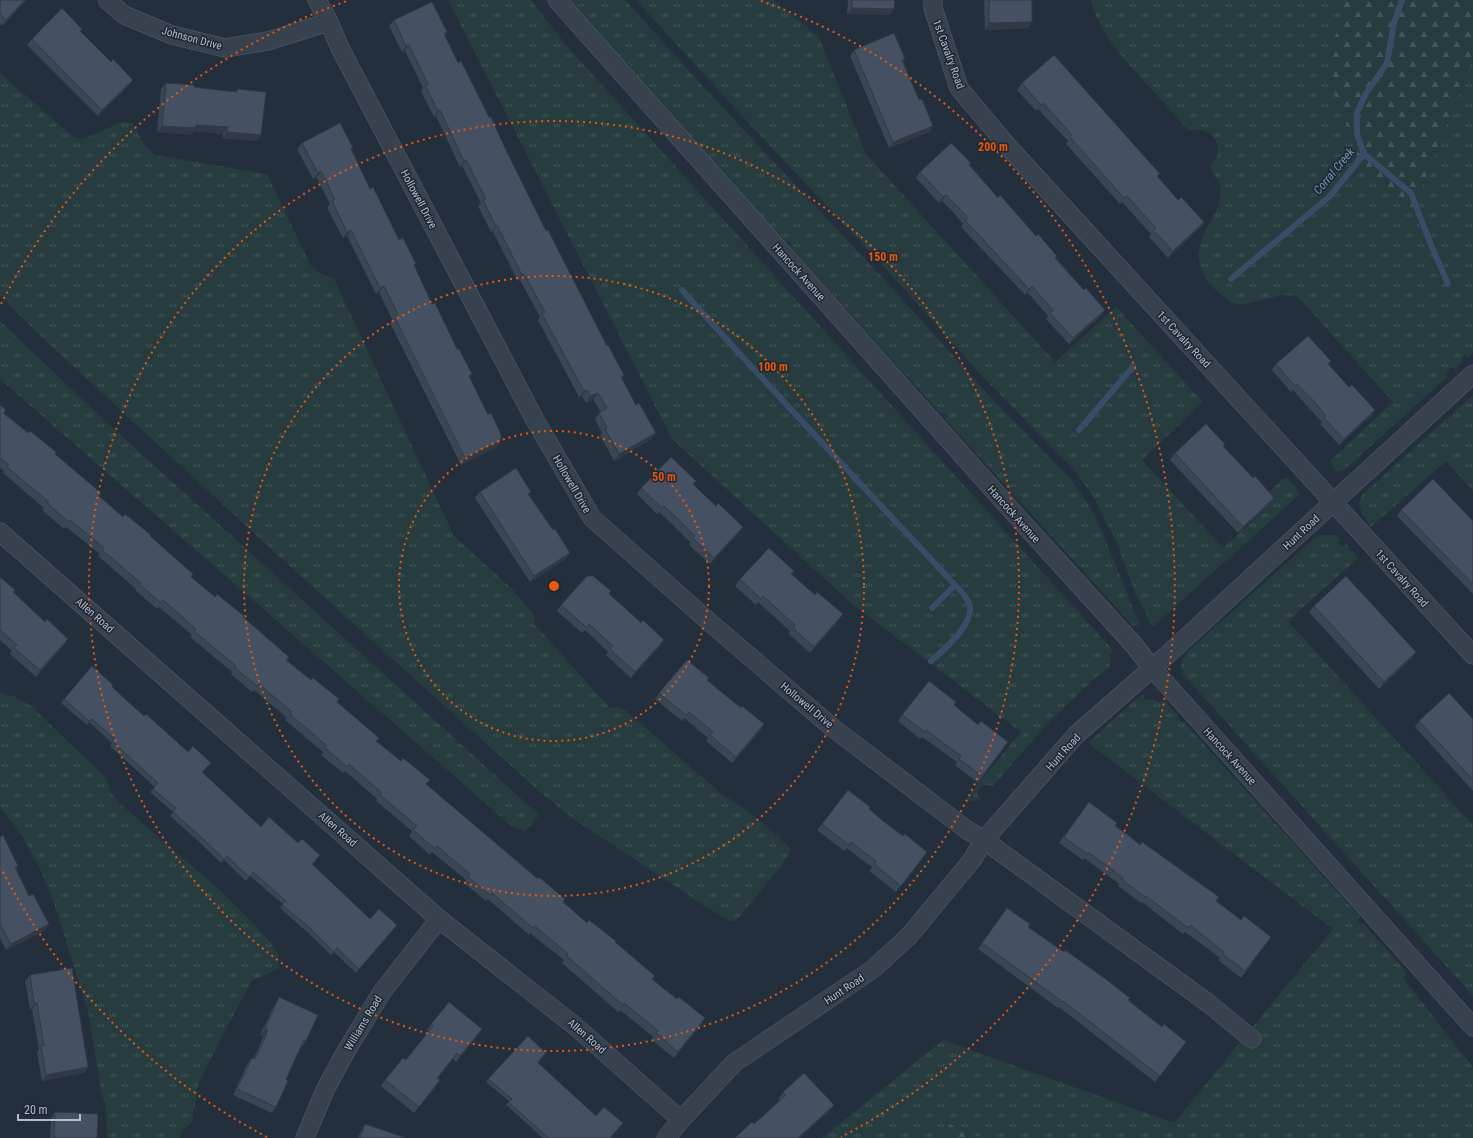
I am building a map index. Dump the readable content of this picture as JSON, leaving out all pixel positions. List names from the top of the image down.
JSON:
{
  "streets": {
    "street": [
      "Johnson Drive",
      "1st Cavalry Road",
      "Hollowell Drive",
      "Hancock Avenue",
      "Hunt Road",
      "Allen Road",
      "Williams Road"
    ]
  },
  "crossings": [
    ["Johnson Drive", "Hollowell Drive"],
    ["1st Cavalry Road", "Hunt Road"],
    ["Hollowell Drive", "Hunt Road"],
    ["Hancock Avenue", "Hunt Road"],
    ["Hunt Road", "Allen Road"],
    ["Allen Road", "Williams Road"]
  ],
  "water": ["Corral Creek"],
  "scale_bar": "20 m",
  "rings": [
    "200 m",
    "150 m",
    "100 m",
    "50 m"
  ]
}
